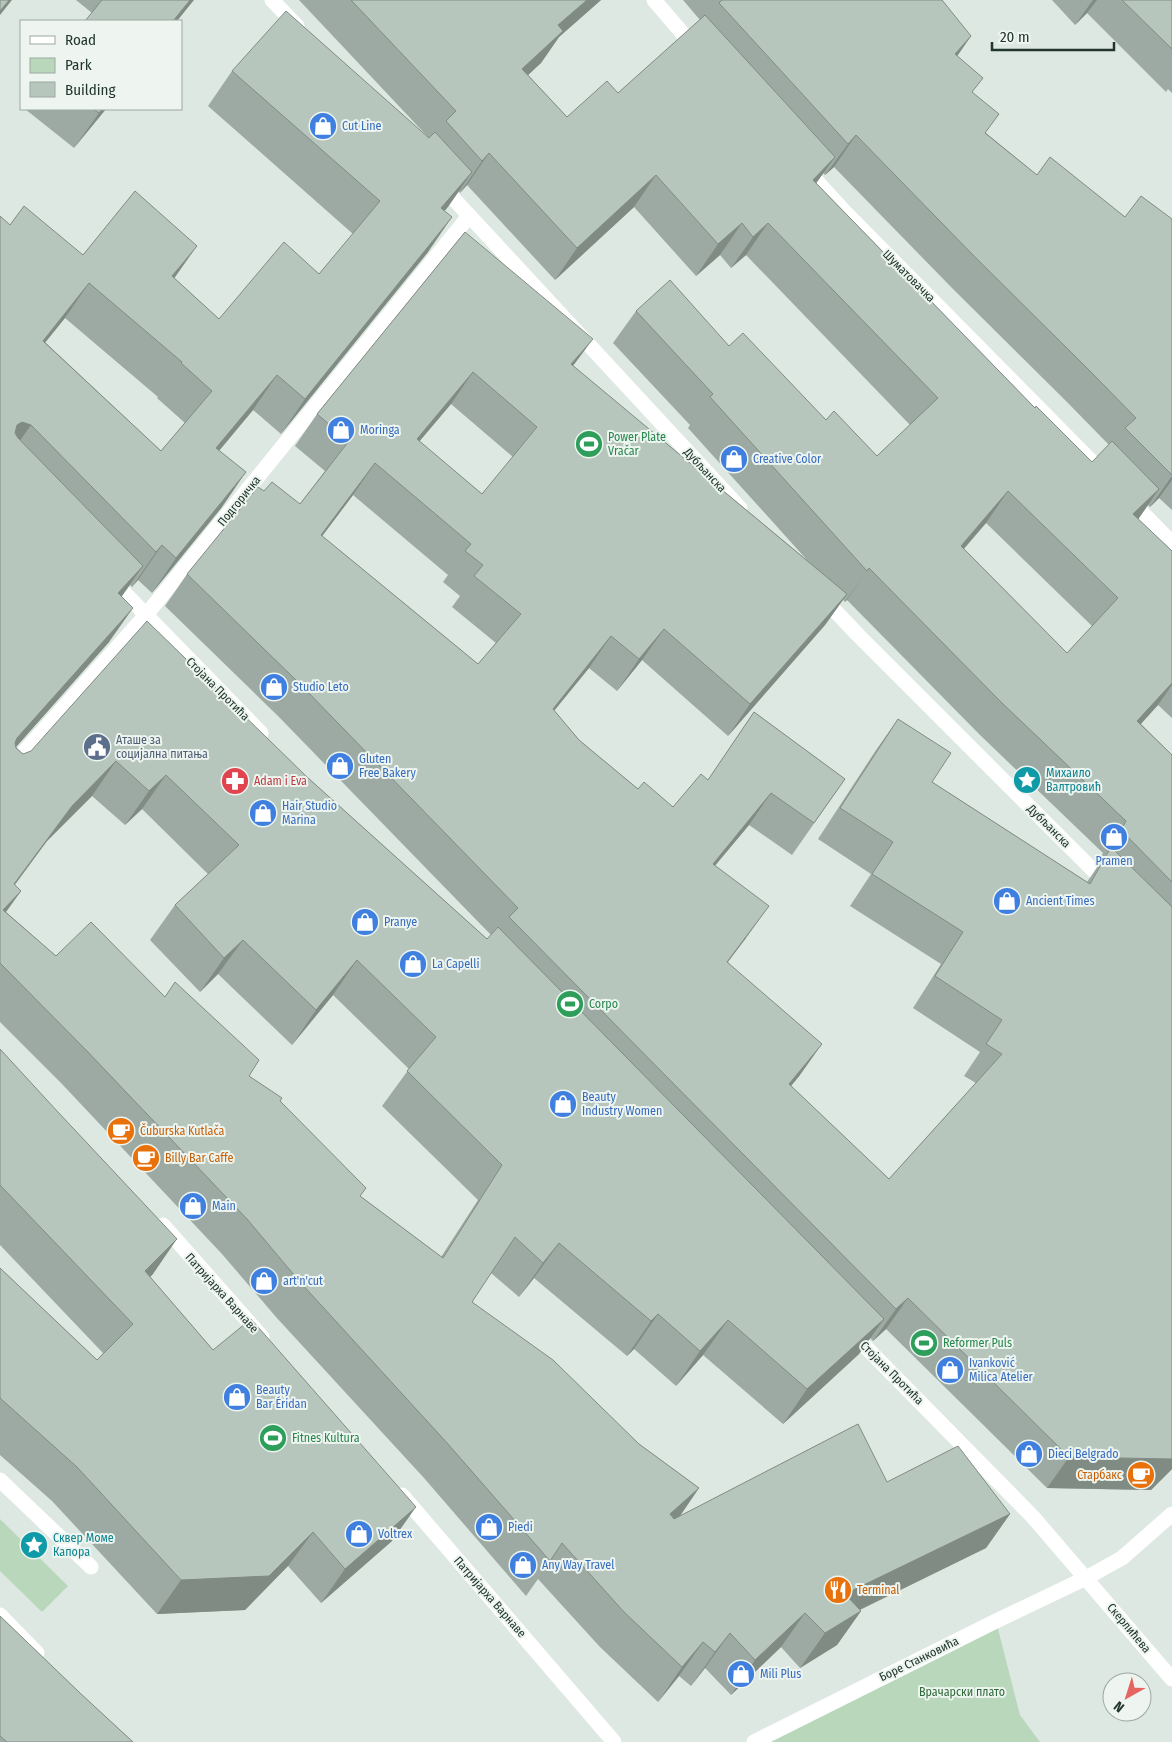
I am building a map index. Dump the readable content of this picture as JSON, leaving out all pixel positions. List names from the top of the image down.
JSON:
{
  "streets": {
    "street": [
      "Шуматовачка",
      "Дубљанска",
      "Подгоричка",
      "Стојана Протића",
      "Патријарха Варнаве",
      "Скерлићева",
      "Боре Станковића"
    ]
  },
  "crossings": [
    ["Дубљанска", "Подгоричка"],
    ["Подгоричка", "Стојана Протића"],
    ["Стојана Протића", "Скерлићева"],
    ["Стојана Протића", "Боре Станковића"],
    ["Скерлићева", "Боре Станковића"]
  ],
  "parks": ["Врачарски плато"],
  "places": {
    "shop": [
      "Cut Line",
      "Moringa",
      "Creative Color",
      "Studio Leto",
      "Gluten Free Bakery",
      "Hair Studio Marina",
      "Pramen",
      "Ancient Times",
      "Pranye",
      "La Capelli",
      "Beauty Industry Women",
      "Main",
      "art'n'cut",
      "Ivanković Milica Atelier",
      "Beauty Bar Éridan",
      "Dieci Belgrado",
      "Piedi",
      "Voltrex",
      "Any Way Travel",
      "Mili Plus"
    ],
    "sports": [
      "Power Plate Vračar",
      "Corpo",
      "Reformer Puls",
      "Fitnes Kultura"
    ],
    "public building": ["Аташе за социјална питања"],
    "place": ["Михаило Валтровић", "Сквер Моме Капора"],
    "pharmacy": ["Adam i Eva"],
    "cafe": ["Čuburska Kutlača", "Billy Bar Caffe", "Старбакс"],
    "restaurant": ["Terminal"]
  },
  "legend": ["Road", "Park", "Building"],
  "scale_bar": "20 m",
  "north": "bottom left"
}
